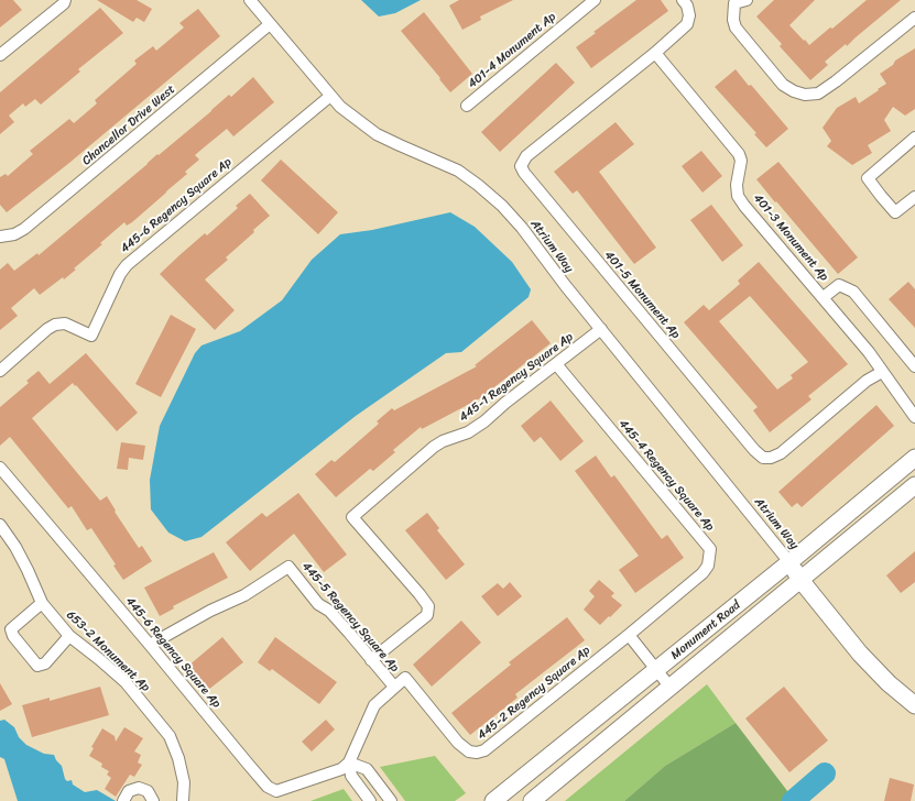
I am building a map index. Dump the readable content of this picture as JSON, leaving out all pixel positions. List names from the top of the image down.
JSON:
{
  "streets": {
    "main road": ["Monument Road"],
    "street": [
      "401-4 Monument Ap",
      "Chancellor Drive West",
      "445-6 Regency Square Ap",
      "401-3 Monument Ap",
      "Atrium Way",
      "401-5 Monument Ap",
      "445-1 Regency Square Ap",
      "445-4 Regency Square Ap",
      "445-5 Regency Square Ap",
      "653-2 Monument Ap",
      "445-2 Regency Square Ap"
    ]
  },
  "crossings": [
    ["Chancellor Drive West", "Atrium Way"],
    ["445-6 Regency Square Ap", "Atrium Way"],
    ["445-6 Regency Square Ap", "445-5 Regency Square Ap"],
    ["401-3 Monument Ap", "401-5 Monument Ap"],
    ["Atrium Way", "445-1 Regency Square Ap"],
    ["Atrium Way", "Monument Road"],
    ["445-1 Regency Square Ap", "445-4 Regency Square Ap"],
    ["445-1 Regency Square Ap", "445-5 Regency Square Ap"],
    ["445-4 Regency Square Ap", "445-2 Regency Square Ap"],
    ["445-5 Regency Square Ap", "445-2 Regency Square Ap"]
  ]
}
